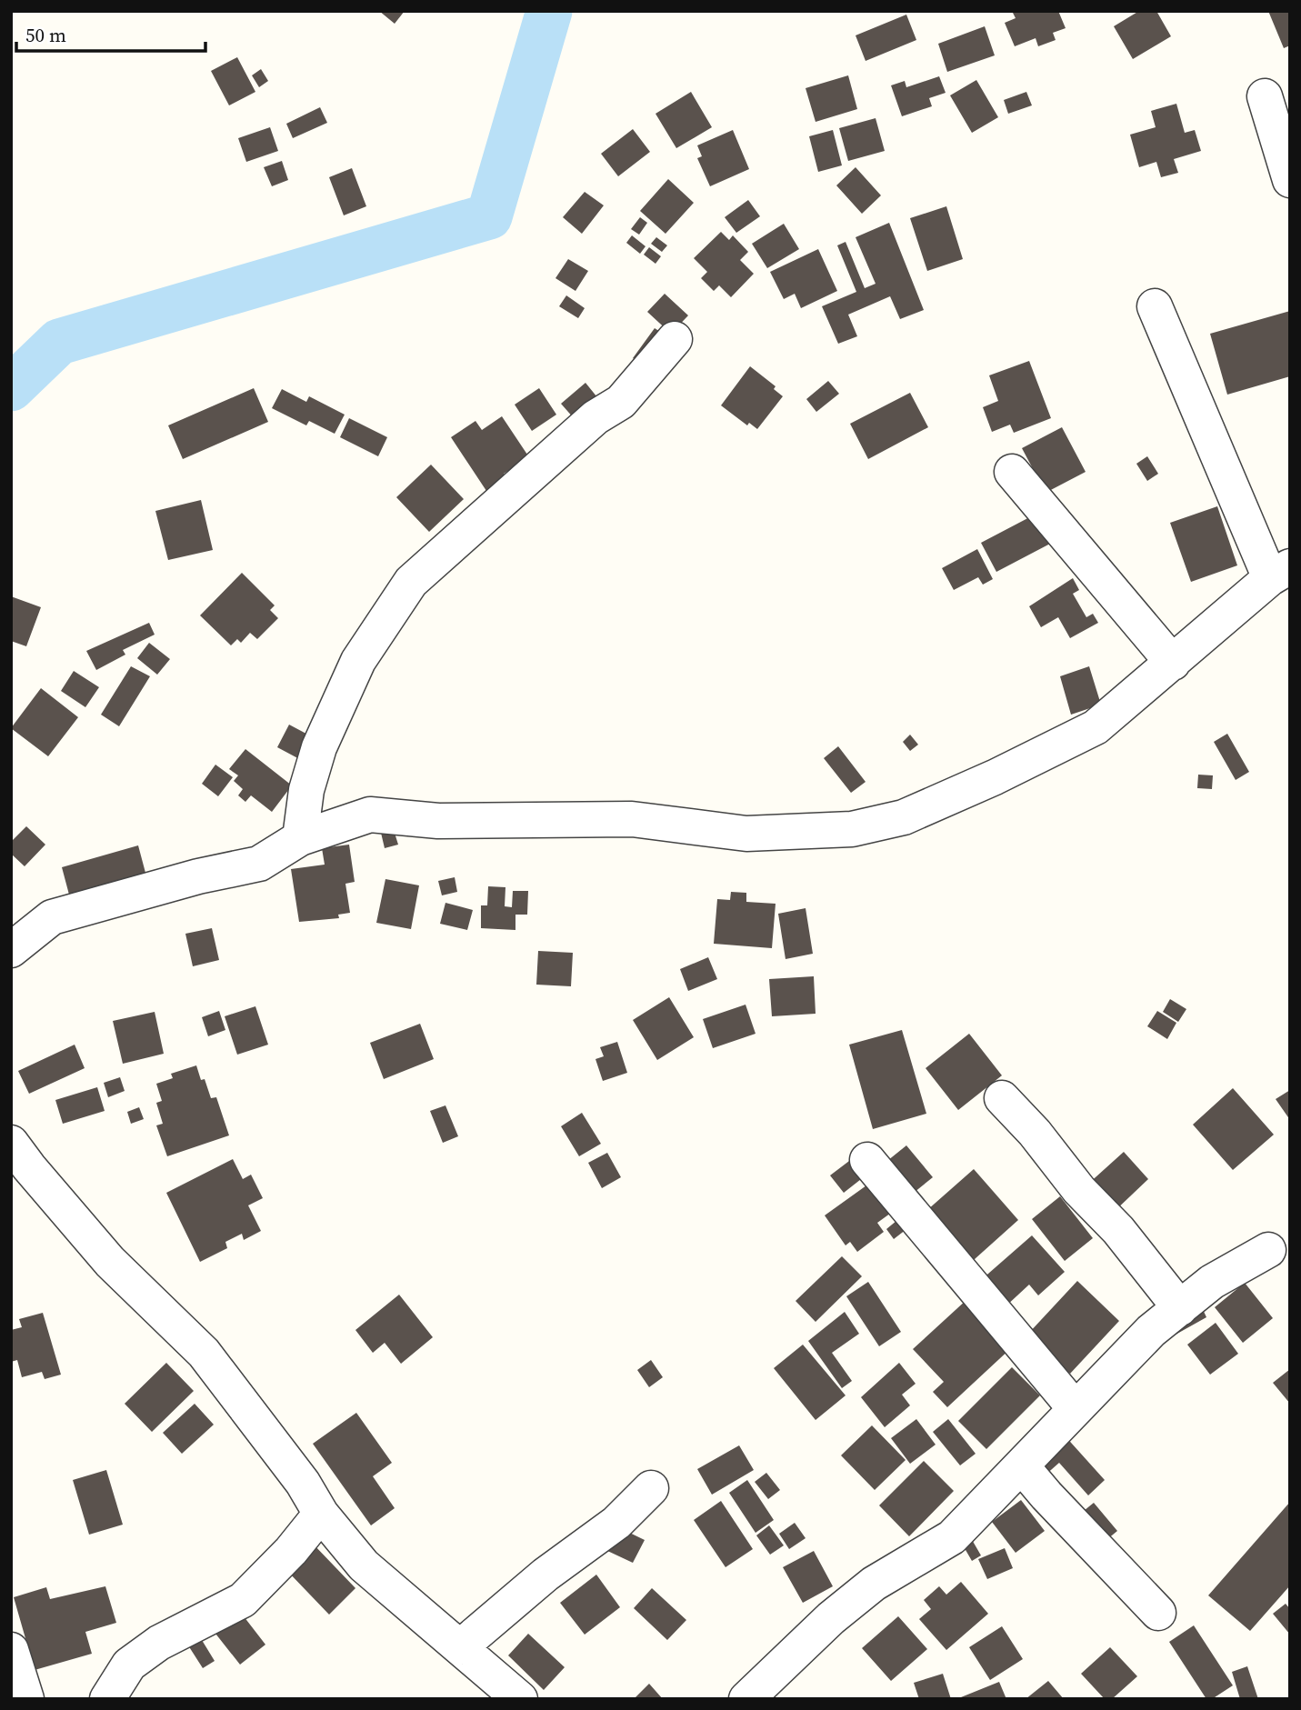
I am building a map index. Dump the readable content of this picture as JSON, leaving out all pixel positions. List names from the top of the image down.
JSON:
{
  "scale_bar": "50 m"
}
